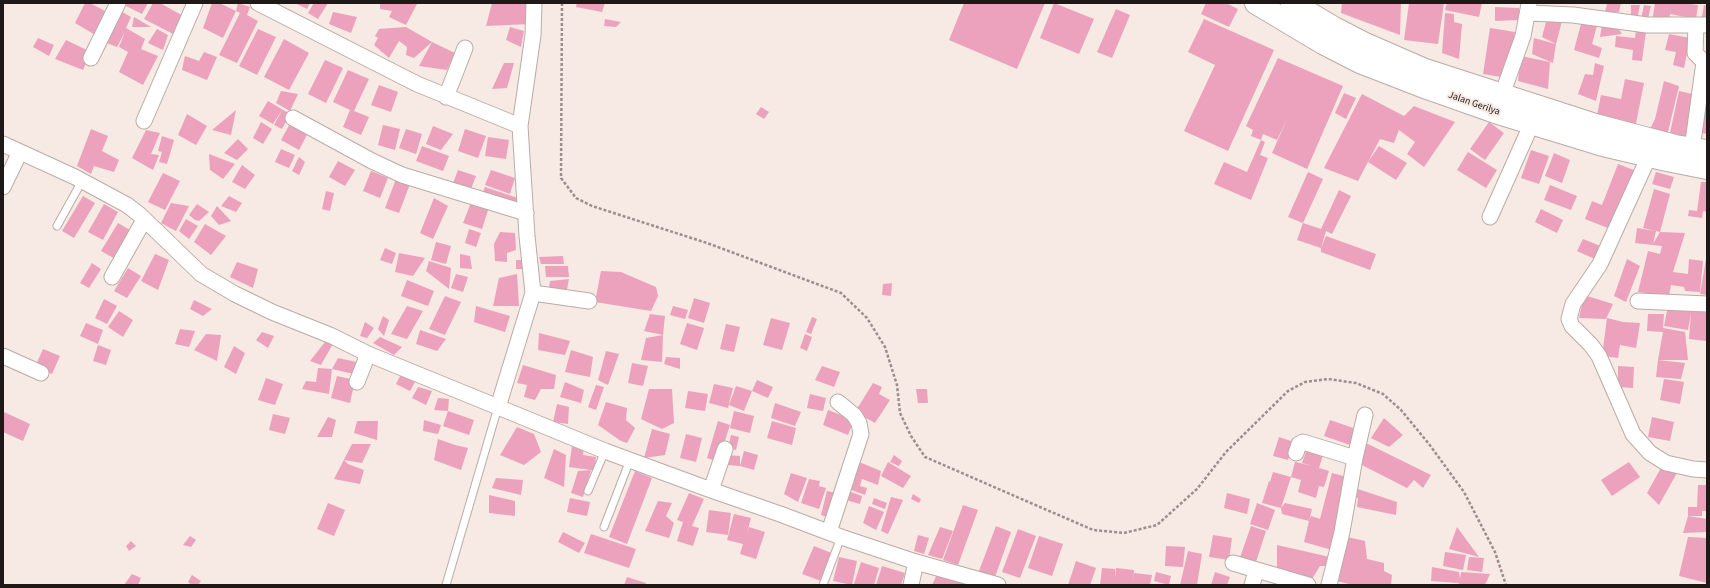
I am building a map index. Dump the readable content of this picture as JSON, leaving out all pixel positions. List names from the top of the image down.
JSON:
{
  "streets": {
    "highway": ["Jalan Gerilya"]
  }
}
